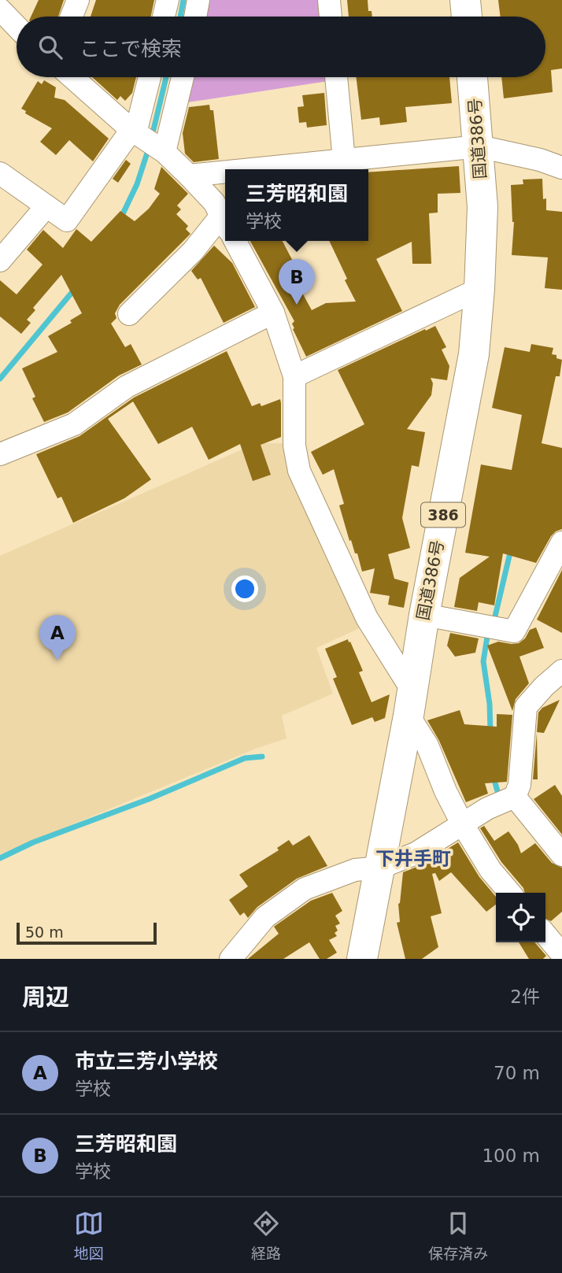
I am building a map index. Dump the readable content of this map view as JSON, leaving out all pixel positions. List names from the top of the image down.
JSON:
{
  "streets": {
    "highway": ["国道386号", "386"]
  },
  "districts": ["下井手町"],
  "scale_bar": "50 m",
  "page": {
    "search": "ここで検索",
    "popup": ["三芳昭和園", "学校"],
    "pins": ["B", "A"],
    "scale": "50 m",
    "heading": ["周辺", "2件"],
    "list": [
      {
        "mark": "A",
        "name": "市立三芳小学校",
        "note": "学校",
        "value": "70 m"
      },
      {
        "mark": "B",
        "name": "三芳昭和園",
        "note": "学校",
        "value": "100 m"
      }
    ],
    "nav": ["地図", "経路", "保存済み"]
  }
}
